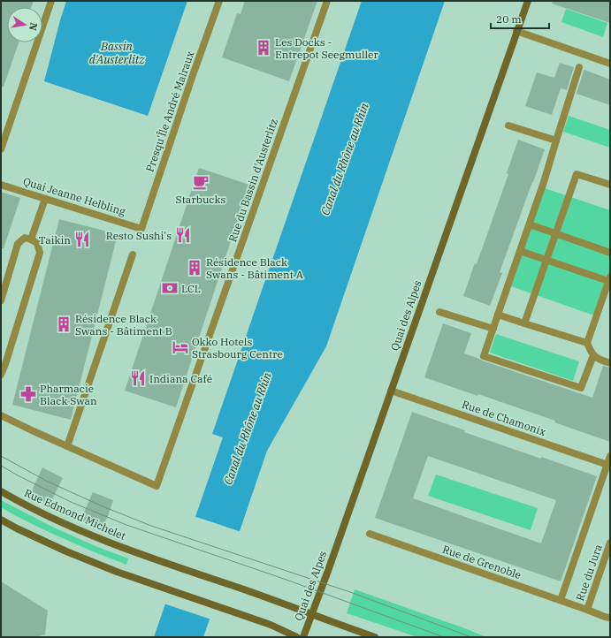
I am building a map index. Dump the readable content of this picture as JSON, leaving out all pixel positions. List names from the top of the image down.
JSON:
{
  "streets": {
    "main road": ["Quai des Alpes", "Rue Edmond Michelet"],
    "street": [
      "Presqu'Île André Malraux",
      "Rue du Bassin d'Austerlitz",
      "Quai Jeanne Helbling",
      "Rue de Chamonix",
      "Rue de Grenoble",
      "Rue du Jura"
    ]
  },
  "crossings": [
    ["Presqu'Île André Malraux", "Quai Jeanne Helbling"],
    ["Quai des Alpes", "Rue de Chamonix"],
    ["Quai des Alpes", "Rue Edmond Michelet"],
    ["Rue de Grenoble", "Rue du Jura"]
  ],
  "water": ["Bassin d'Austerlitz", "Canal du Rhône au Rhin"],
  "places": {
    "building": ["Les Docks - Entrepot Seegmuller", "Résidence Black Swans - Bâtiment A", "Résidence Black Swans - Bâtiment B"],
    "cafe": ["Starbucks"],
    "restaurant": ["Resto Sushi's", "Taikin", "Indiana Café"],
    "bank": ["LCL"],
    "hotel": ["Okko Hotels Strasbourg Centre"],
    "pharmacy": ["Pharmacie Black Swan"]
  },
  "scale_bar": "20 m",
  "north": "right"
}
